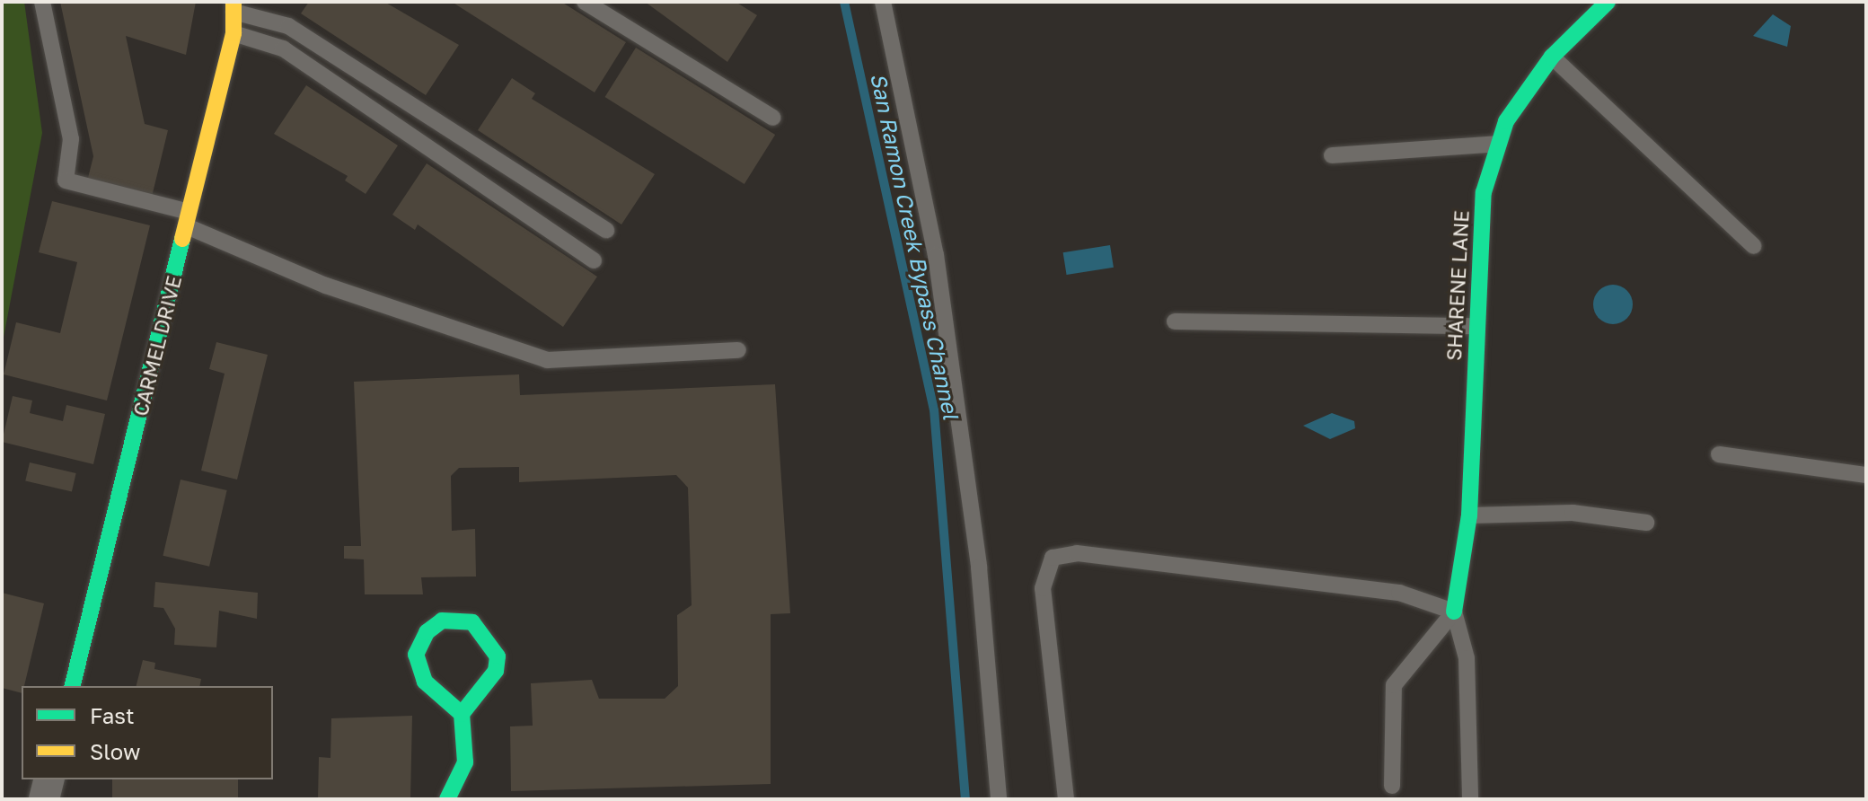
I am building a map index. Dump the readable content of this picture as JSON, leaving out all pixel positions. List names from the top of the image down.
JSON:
{
  "streets": {
    "street": ["SHARENE LANE", "CARMEL DRIVE"]
  },
  "water": ["San Ramon Creek Bypass Channel"],
  "legend": ["Fast", "Slow"]
}
